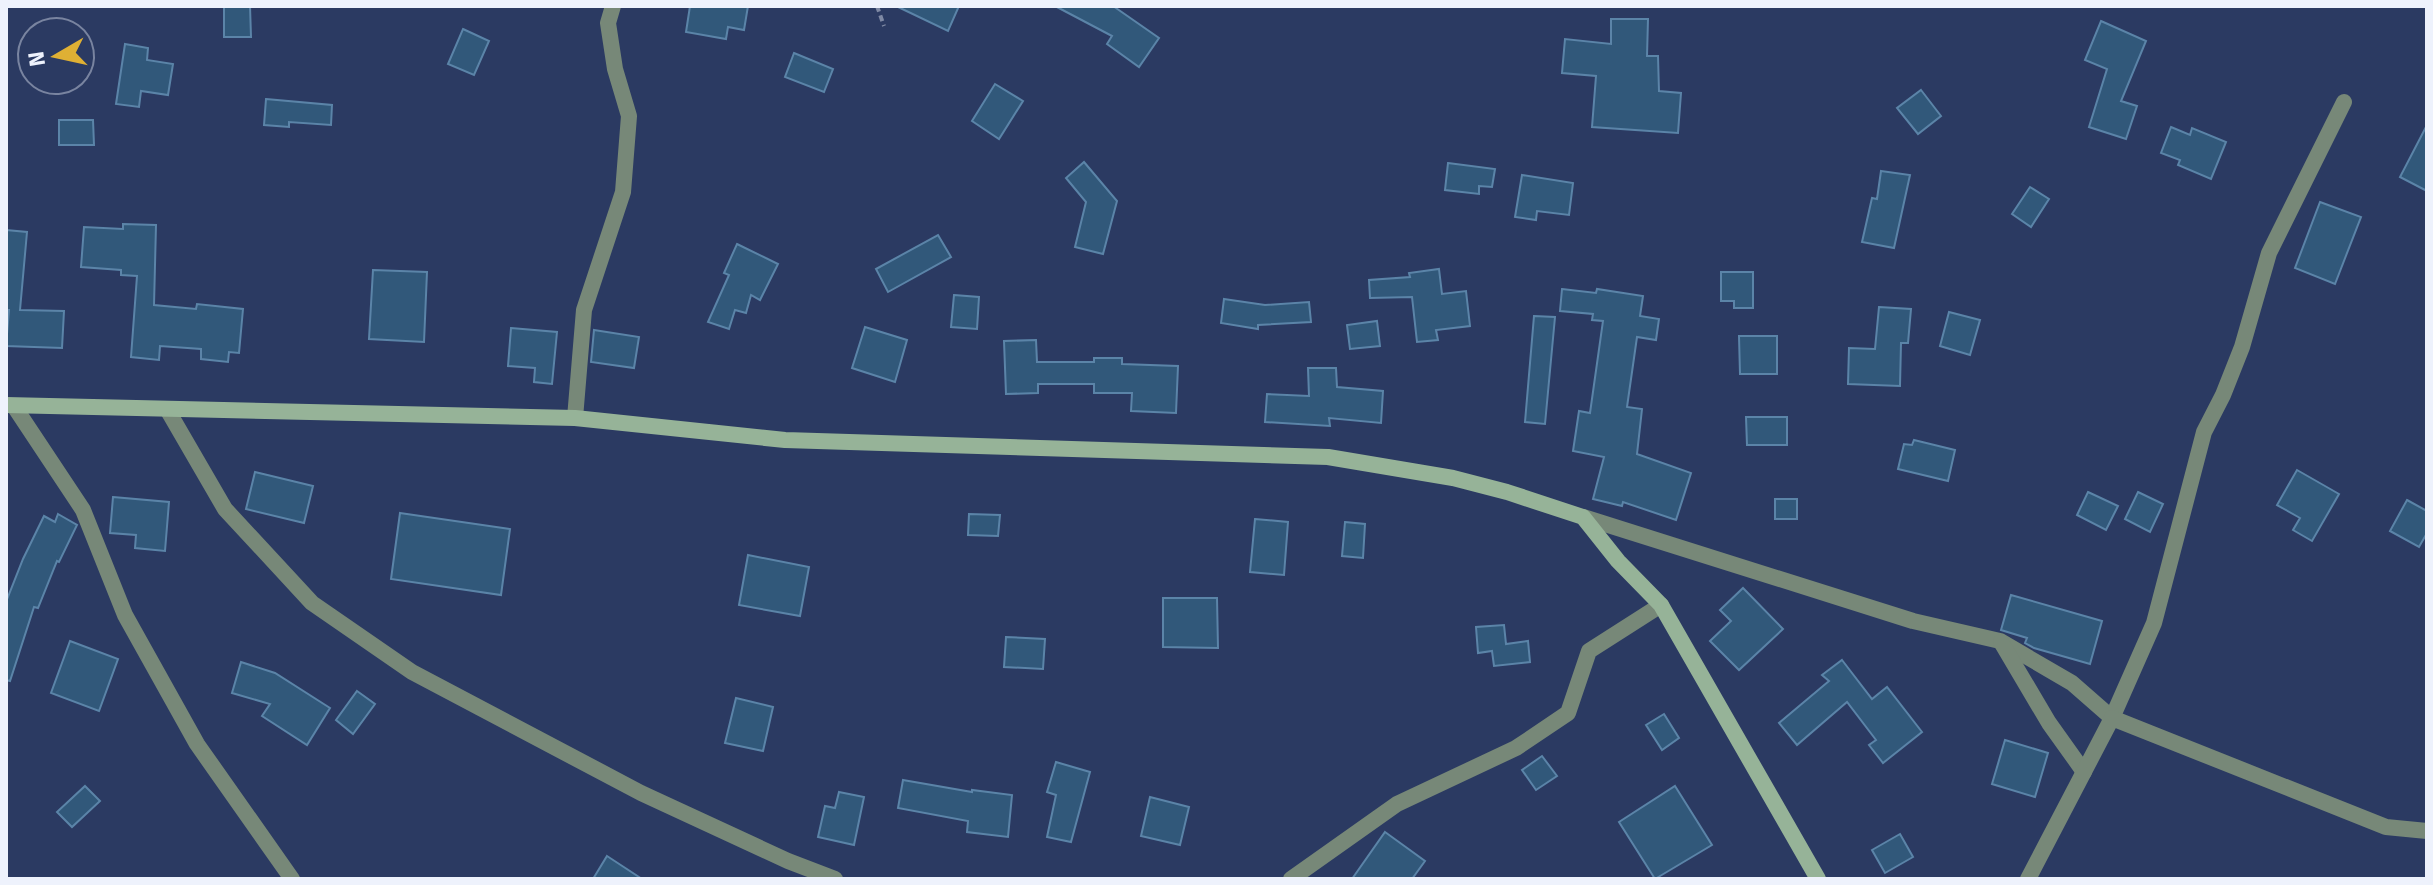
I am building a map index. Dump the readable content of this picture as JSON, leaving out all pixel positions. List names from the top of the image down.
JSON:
{
  "north": "left"
}
